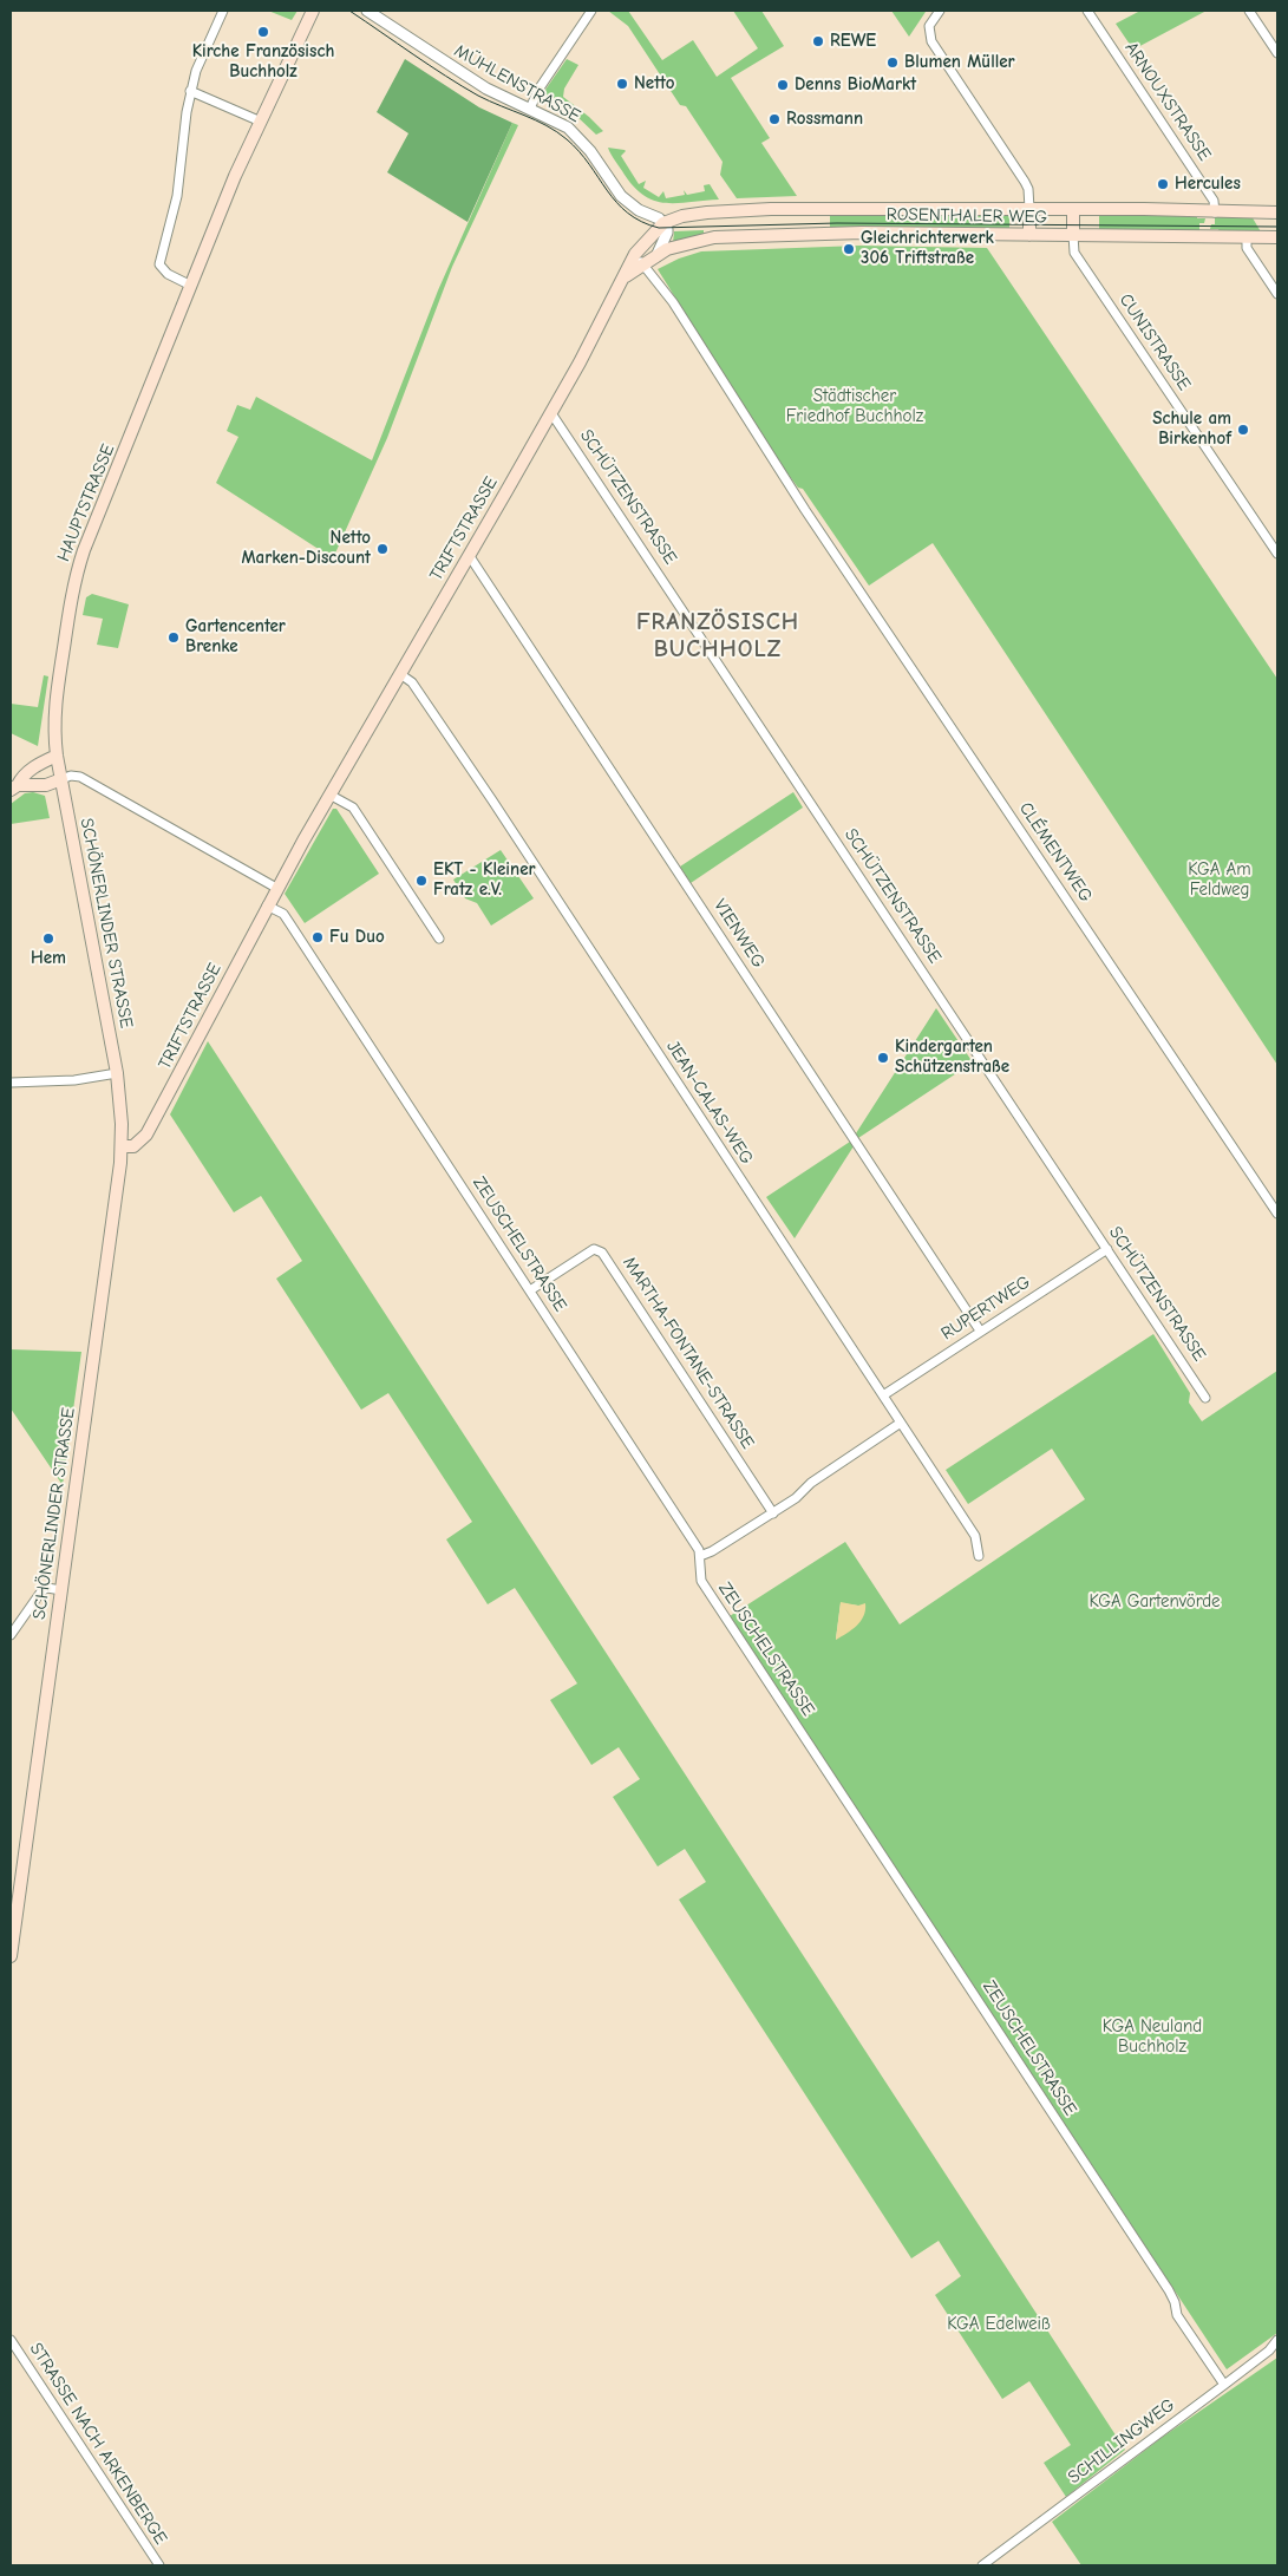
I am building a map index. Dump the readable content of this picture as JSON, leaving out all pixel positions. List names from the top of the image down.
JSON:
{
  "streets": {
    "main road": [
      "ROSENTHALER WEG",
      "HAUPTSTRASSE",
      "TRIFTSTRASSE",
      "SCHÖNERLINDER STRASSE"
    ],
    "street": [
      "MÜHLENSTRASSE",
      "ARNOUXSTRASSE",
      "CUNISTRASSE",
      "SCHÜTZENSTRASSE",
      "CLÉMENTWEG",
      "VIENWEG",
      "JEAN-CALAS-WEG",
      "ZEUSCHELSTRASSE",
      "RUPERTWEG",
      "MARTHA-FONTANE-STRASSE",
      "SCHILLINGWEG",
      "STRASSE NACH ARKENBERGE"
    ]
  },
  "crossings": [
    ["MÜHLENSTRASSE", "ROSENTHALER WEG"],
    ["MÜHLENSTRASSE", "TRIFTSTRASSE"],
    ["ARNOUXSTRASSE", "ROSENTHALER WEG"],
    ["ROSENTHALER WEG", "CUNISTRASSE"],
    ["ROSENTHALER WEG", "TRIFTSTRASSE"],
    ["SCHÜTZENSTRASSE", "TRIFTSTRASSE"],
    ["SCHÜTZENSTRASSE", "RUPERTWEG"],
    ["HAUPTSTRASSE", "SCHÖNERLINDER STRASSE"],
    ["TRIFTSTRASSE", "CLÉMENTWEG"],
    ["TRIFTSTRASSE", "SCHÖNERLINDER STRASSE"],
    ["TRIFTSTRASSE", "VIENWEG"],
    ["TRIFTSTRASSE", "JEAN-CALAS-WEG"],
    ["TRIFTSTRASSE", "ZEUSCHELSTRASSE"],
    ["VIENWEG", "RUPERTWEG"],
    ["JEAN-CALAS-WEG", "RUPERTWEG"],
    ["ZEUSCHELSTRASSE", "MARTHA-FONTANE-STRASSE"],
    ["ZEUSCHELSTRASSE", "SCHILLINGWEG"]
  ],
  "districts": ["FRANZÖSISCH BUCHHOLZ"],
  "parks": [
    "Städtischer Friedhof Buchholz",
    "KGA Am Feldweg",
    "KGA Gartenvörde",
    "KGA Neuland Buchholz",
    "KGA Edelweiß"
  ],
  "places": [
    "Kirche Französisch Buchholz",
    "REWE",
    "Blumen Müller",
    "Netto",
    "Denns BioMarkt",
    "Rossmann",
    "Hercules",
    "Gleichrichterwerk 306 Triftstraße",
    "Schule am Birkenhof",
    "Netto Marken-Discount",
    "Gartencenter Brenke",
    "EKT - Kleiner Fratz e.V.",
    "Fu Duo",
    "Hem",
    "Kindergarten Schützenstraße"
  ]
}
